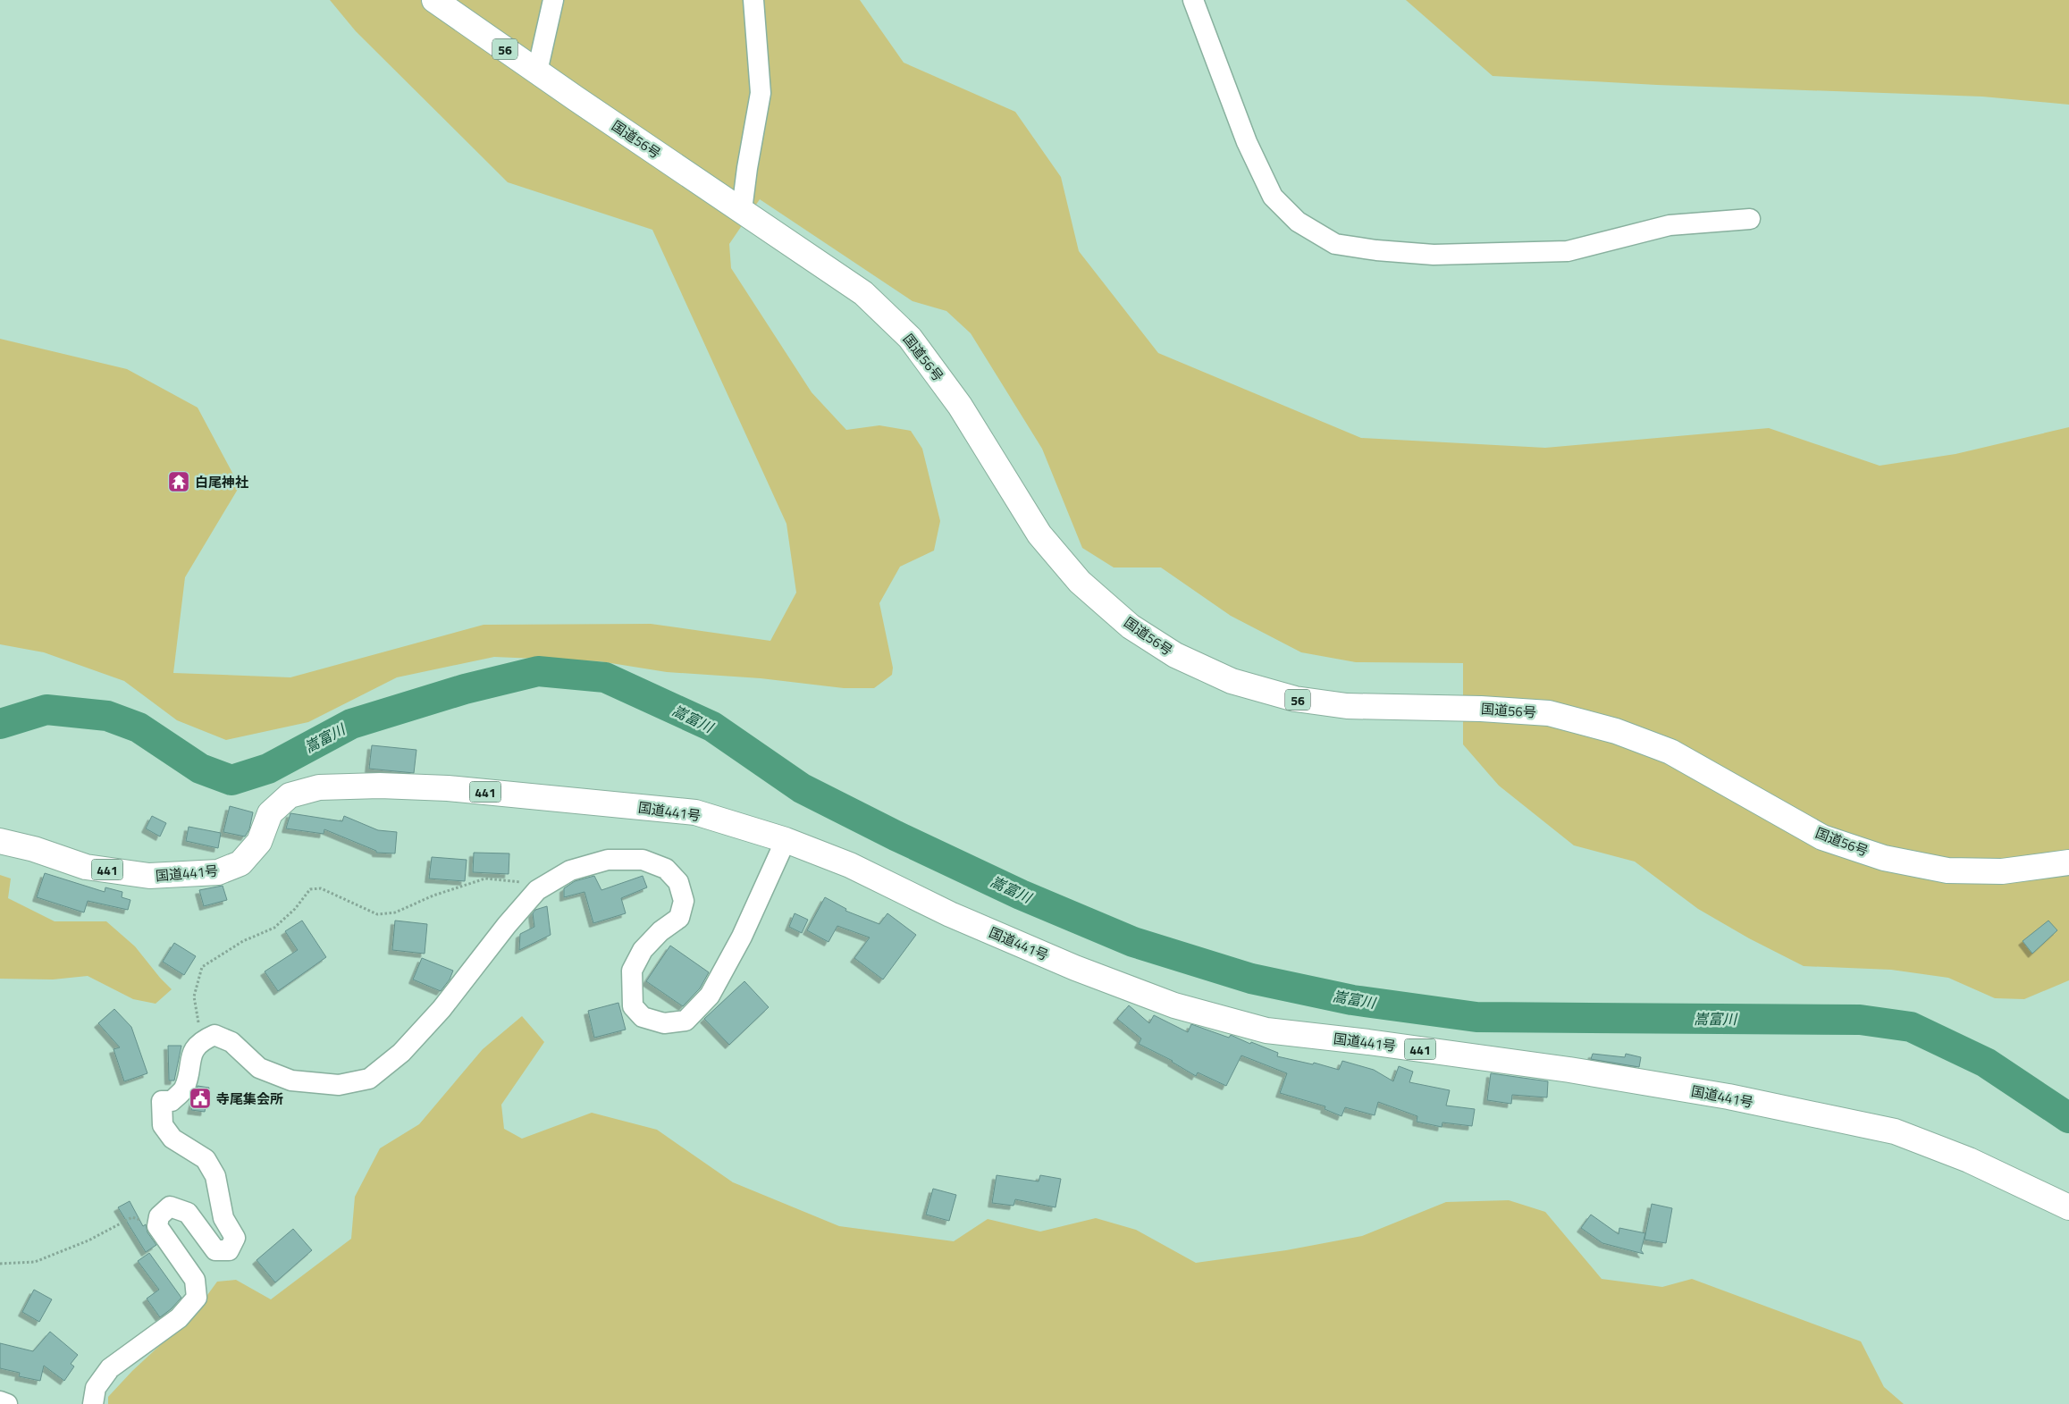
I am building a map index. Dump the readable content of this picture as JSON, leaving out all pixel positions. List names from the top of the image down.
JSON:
{
  "streets": {
    "highway": [
      "56",
      "国道56号",
      "441",
      "国道441号"
    ]
  },
  "water": ["嵩富川"],
  "places": {
    "temple": ["白尾神社"],
    "public building": ["寺尾集会所"]
  }
}
